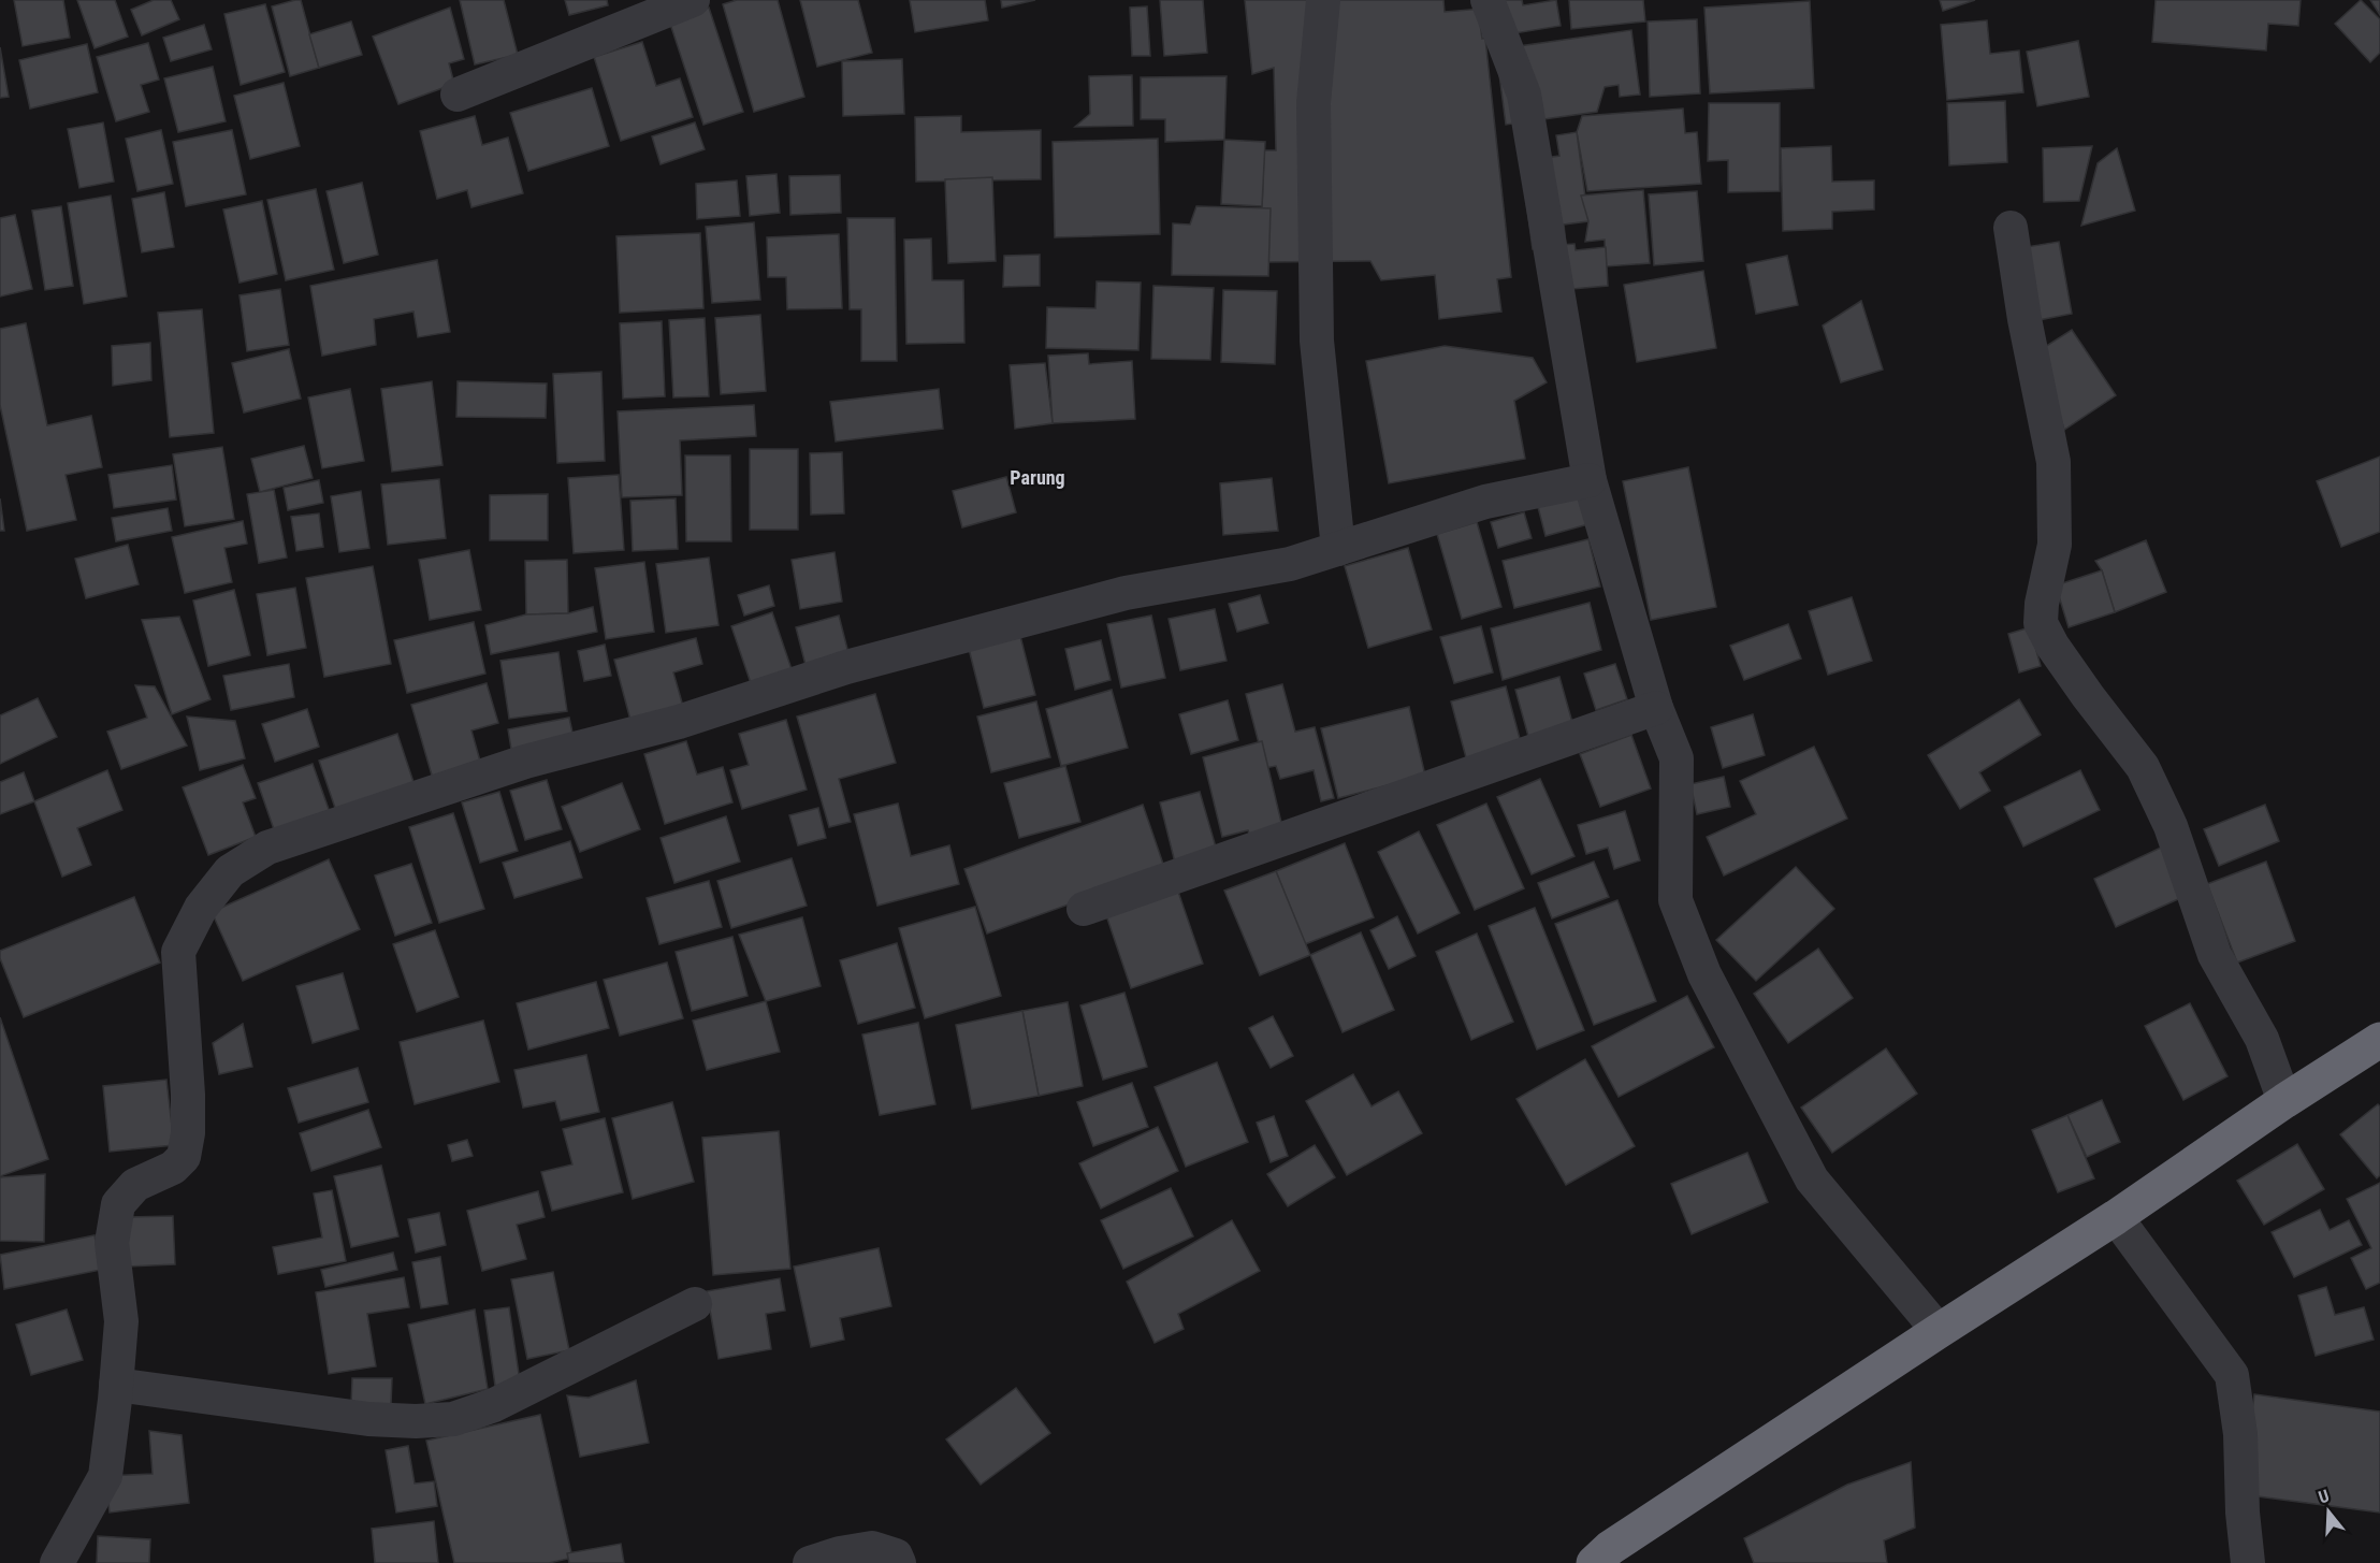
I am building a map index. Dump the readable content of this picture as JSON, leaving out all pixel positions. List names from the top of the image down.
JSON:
{
  "districts": ["Parung"],
  "north": "top"
}
